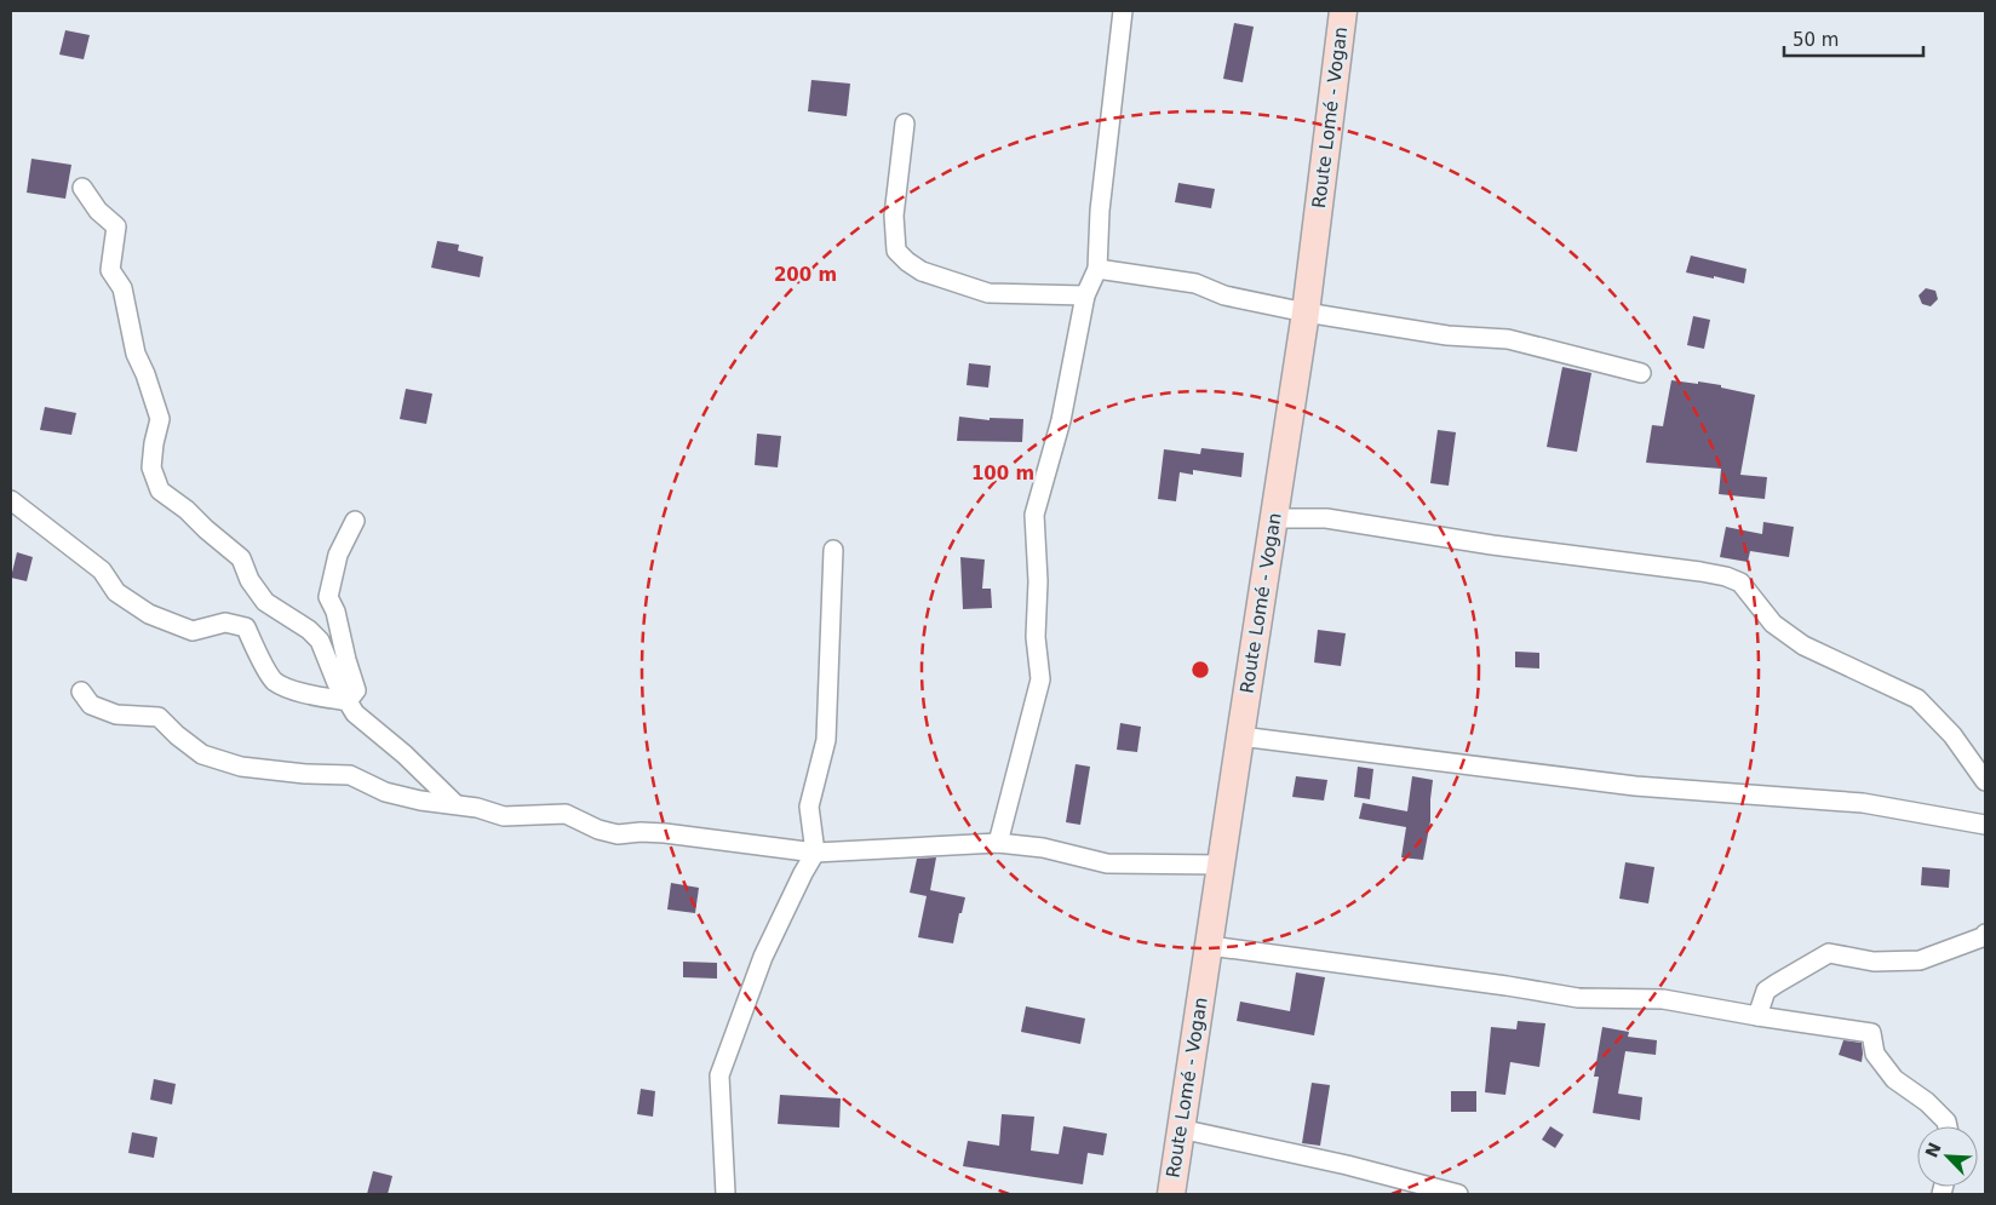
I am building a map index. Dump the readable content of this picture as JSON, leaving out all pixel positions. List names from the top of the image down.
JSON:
{
  "streets": {
    "main road": ["Route Lomé - Vogan"]
  },
  "scale_bar": "50 m",
  "north": "top left",
  "rings": ["200 m", "100 m"]
}
